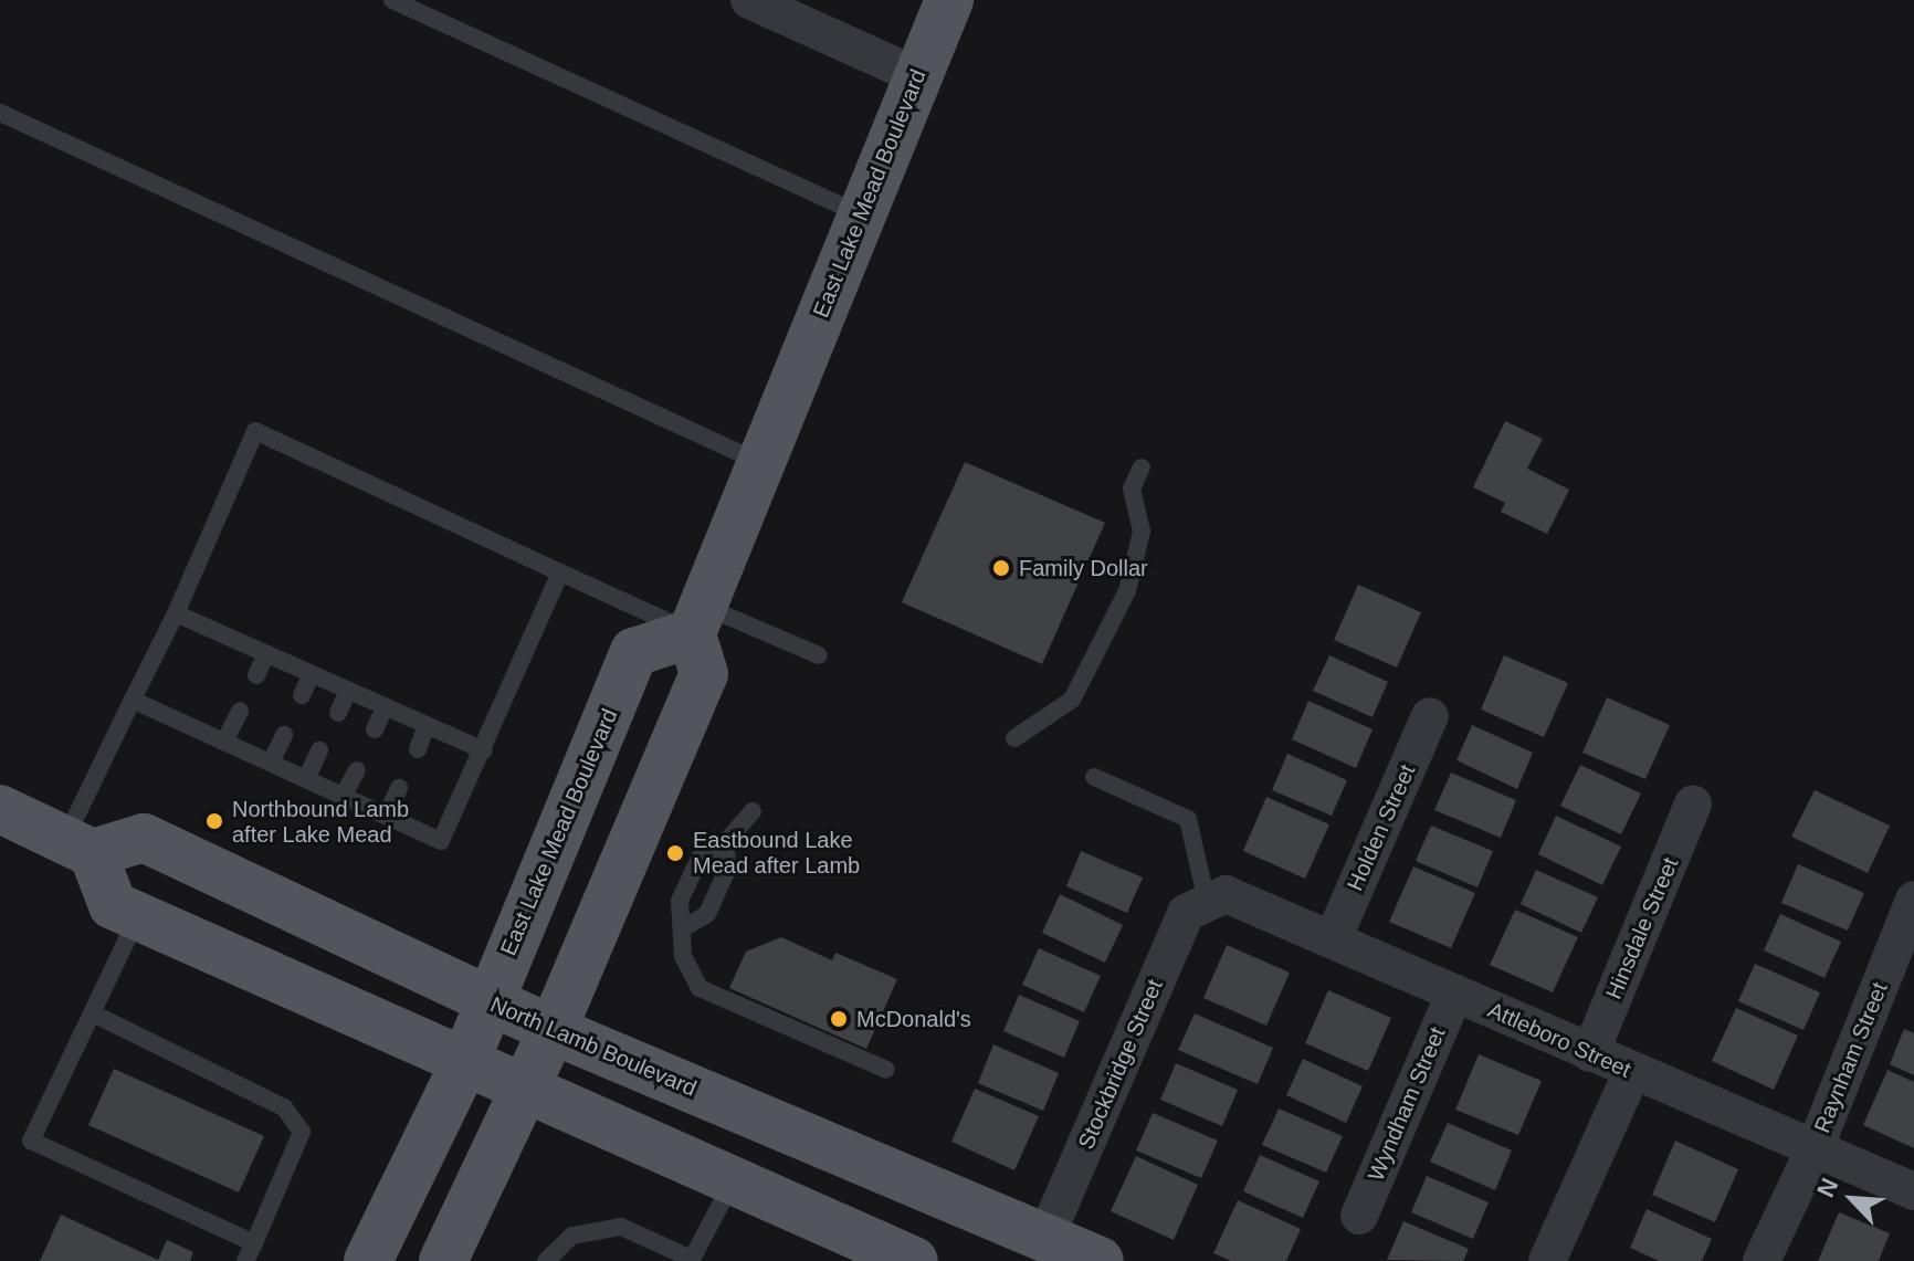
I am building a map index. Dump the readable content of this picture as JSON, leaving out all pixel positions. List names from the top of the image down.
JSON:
{
  "streets": {
    "main road": ["East Lake Mead Boulevard", "North Lamb Boulevard"],
    "street": [
      "Holden Street",
      "Hinsdale Street",
      "Attleboro Street",
      "Raynham Street",
      "Stockbridge Street",
      "Wyndham Street"
    ]
  },
  "crossings": [
    ["East Lake Mead Boulevard", "North Lamb Boulevard"],
    ["Holden Street", "Attleboro Street"],
    ["Hinsdale Street", "Attleboro Street"],
    ["Attleboro Street", "Raynham Street"],
    ["Attleboro Street", "Stockbridge Street"],
    ["Attleboro Street", "Wyndham Street"],
    ["North Lamb Boulevard", "Stockbridge Street"]
  ],
  "places": [
    "Family Dollar",
    "Northbound Lamb after Lake Mead",
    "Eastbound Lake Mead after Lamb",
    "McDonald's"
  ],
  "north": "top left"
}
